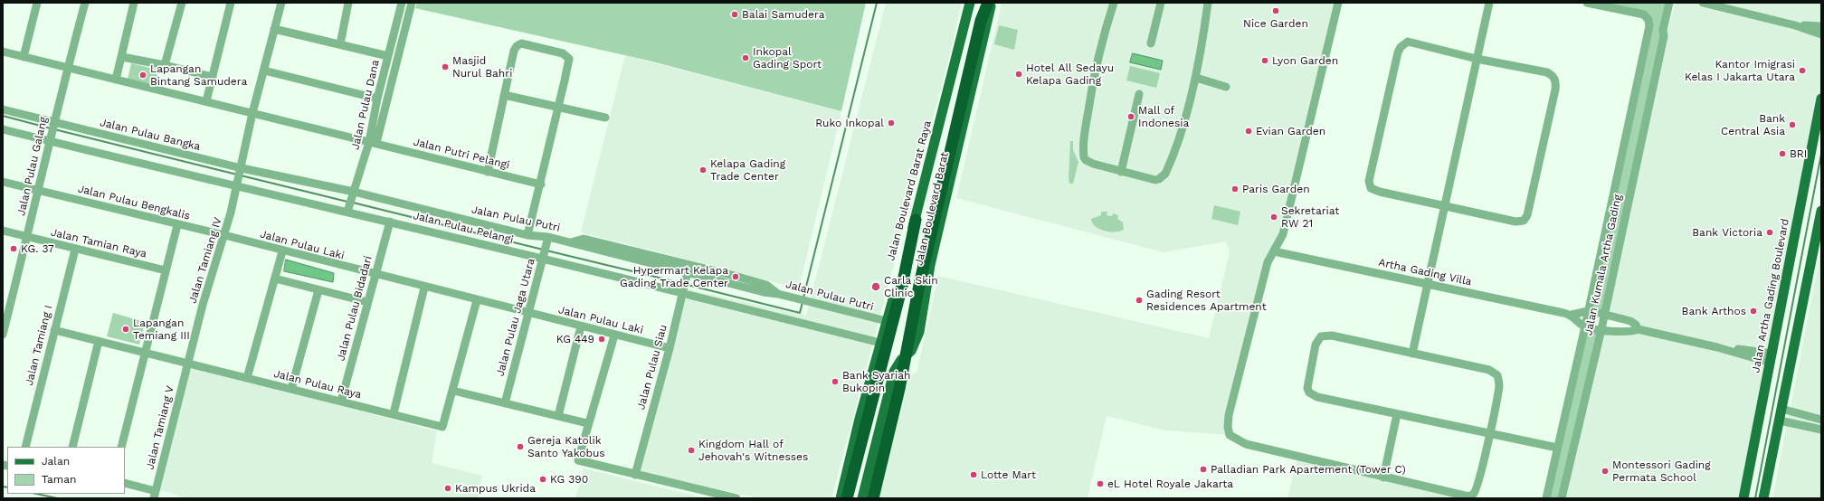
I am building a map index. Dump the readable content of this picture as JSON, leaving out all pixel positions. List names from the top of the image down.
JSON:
{
  "streets": {
    "main road": ["Jalan Boulevard Barat Raya", "Jalan Boulevard Barat", "Jalan Artha Gading Boulevard"],
    "street": [
      "Jalan Pulau Dana",
      "Jalan Pulau Bangka",
      "Jalan Putri Pelangi",
      "Jalan Pulau Galang",
      "Jalan Pulau Bengkalis",
      "Jalan Pulau Putri",
      "Jalan Pulau Pelangi",
      "Jalan Tamian Raya",
      "Jalan Pulau Laki",
      "Jalan Tamiang IV",
      "Jalan Kumala Artha Gading",
      "Artha Gading Villa",
      "Jalan Pulau Bidadari",
      "Jalan Pulau Jaga Utara",
      "Jalan Tamiang I",
      "Jalan Pulau Siau",
      "Jalan Pulau Raya",
      "Jalan Tamiang V"
    ]
  },
  "crossings": [
    ["Jalan Pulau Dana", "Jalan Putri Pelangi"],
    ["Jalan Pulau Dana", "Jalan Pulau Putri"],
    ["Jalan Pulau Dana", "Jalan Pulau Pelangi"],
    ["Jalan Pulau Bangka", "Jalan Pulau Galang"],
    ["Jalan Pulau Bangka", "Jalan Pulau Putri"],
    ["Jalan Pulau Bangka", "Jalan Tamiang IV"],
    ["Jalan Putri Pelangi", "Jalan Pulau Galang"],
    ["Jalan Putri Pelangi", "Jalan Tamiang IV"],
    ["Jalan Pulau Galang", "Jalan Pulau Bengkalis"],
    ["Jalan Pulau Galang", "Jalan Tamian Raya"],
    ["Jalan Boulevard Barat Raya", "Jalan Pulau Putri"],
    ["Jalan Boulevard Barat Raya", "Jalan Pulau Pelangi"],
    ["Jalan Pulau Bengkalis", "Jalan Pulau Laki"],
    ["Jalan Pulau Bengkalis", "Jalan Tamiang IV"],
    ["Jalan Pulau Putri", "Jalan Tamiang IV"],
    ["Jalan Pulau Putri", "Jalan Pulau Jaga Utara"],
    ["Jalan Pulau Putri", "Jalan Pulau Siau"],
    ["Jalan Pulau Pelangi", "Jalan Tamiang IV"],
    ["Jalan Pulau Pelangi", "Jalan Pulau Bidadari"],
    ["Jalan Pulau Pelangi", "Jalan Pulau Jaga Utara"],
    ["Jalan Pulau Pelangi", "Jalan Pulau Siau"],
    ["Jalan Tamian Raya", "Jalan Tamiang I"],
    ["Jalan Pulau Laki", "Jalan Tamiang IV"],
    ["Jalan Pulau Laki", "Jalan Pulau Bidadari"],
    ["Jalan Pulau Laki", "Jalan Pulau Jaga Utara"],
    ["Jalan Pulau Laki", "Jalan Pulau Siau"],
    ["Jalan Tamiang IV", "Jalan Pulau Raya"],
    ["Jalan Tamiang IV", "Jalan Tamiang V"],
    ["Jalan Pulau Bidadari", "Jalan Pulau Raya"],
    ["Jalan Tamiang I", "Jalan Pulau Raya"],
    ["Jalan Pulau Raya", "Jalan Tamiang V"]
  ],
  "places": [
    "Nice Garden",
    "Balai Samudera",
    "Inkopal Gading Sport",
    "Lyon Garden",
    "Masjid Nurul Bahri",
    "Kantor Imigrasi Kelas I Jakarta Utara",
    "Hotel All Sedayu Kelapa Gading",
    "Lapangan Bintang Samudera",
    "Mall of Indonesia",
    "Ruko Inkopal",
    "Bank Central Asia",
    "Evian Garden",
    "BRI",
    "Kelapa Gading Trade Center",
    "Paris Garden",
    "Sekretariat RW 21",
    "Bank Victoria",
    "KG. 37",
    "Hypermart Kelapa Gading Trade Center",
    "Carla Skin Clinic",
    "Gading Resort Residences Apartment",
    "Bank Arthos",
    "Lapangan Temiang III",
    "KG 449",
    "Bank Syariah Bukopin",
    "Gereja Katolik Santo Yakobus",
    "Kingdom Hall of Jehovah's Witnesses",
    "Palladian Park Apartement (Tower C)",
    "Montessori Gading Permata School",
    "Lotte Mart",
    "KG 390",
    "eL Hotel Royale Jakarta",
    "Kampus Ukrida"
  ],
  "legend": ["Jalan", "Taman"]
}
